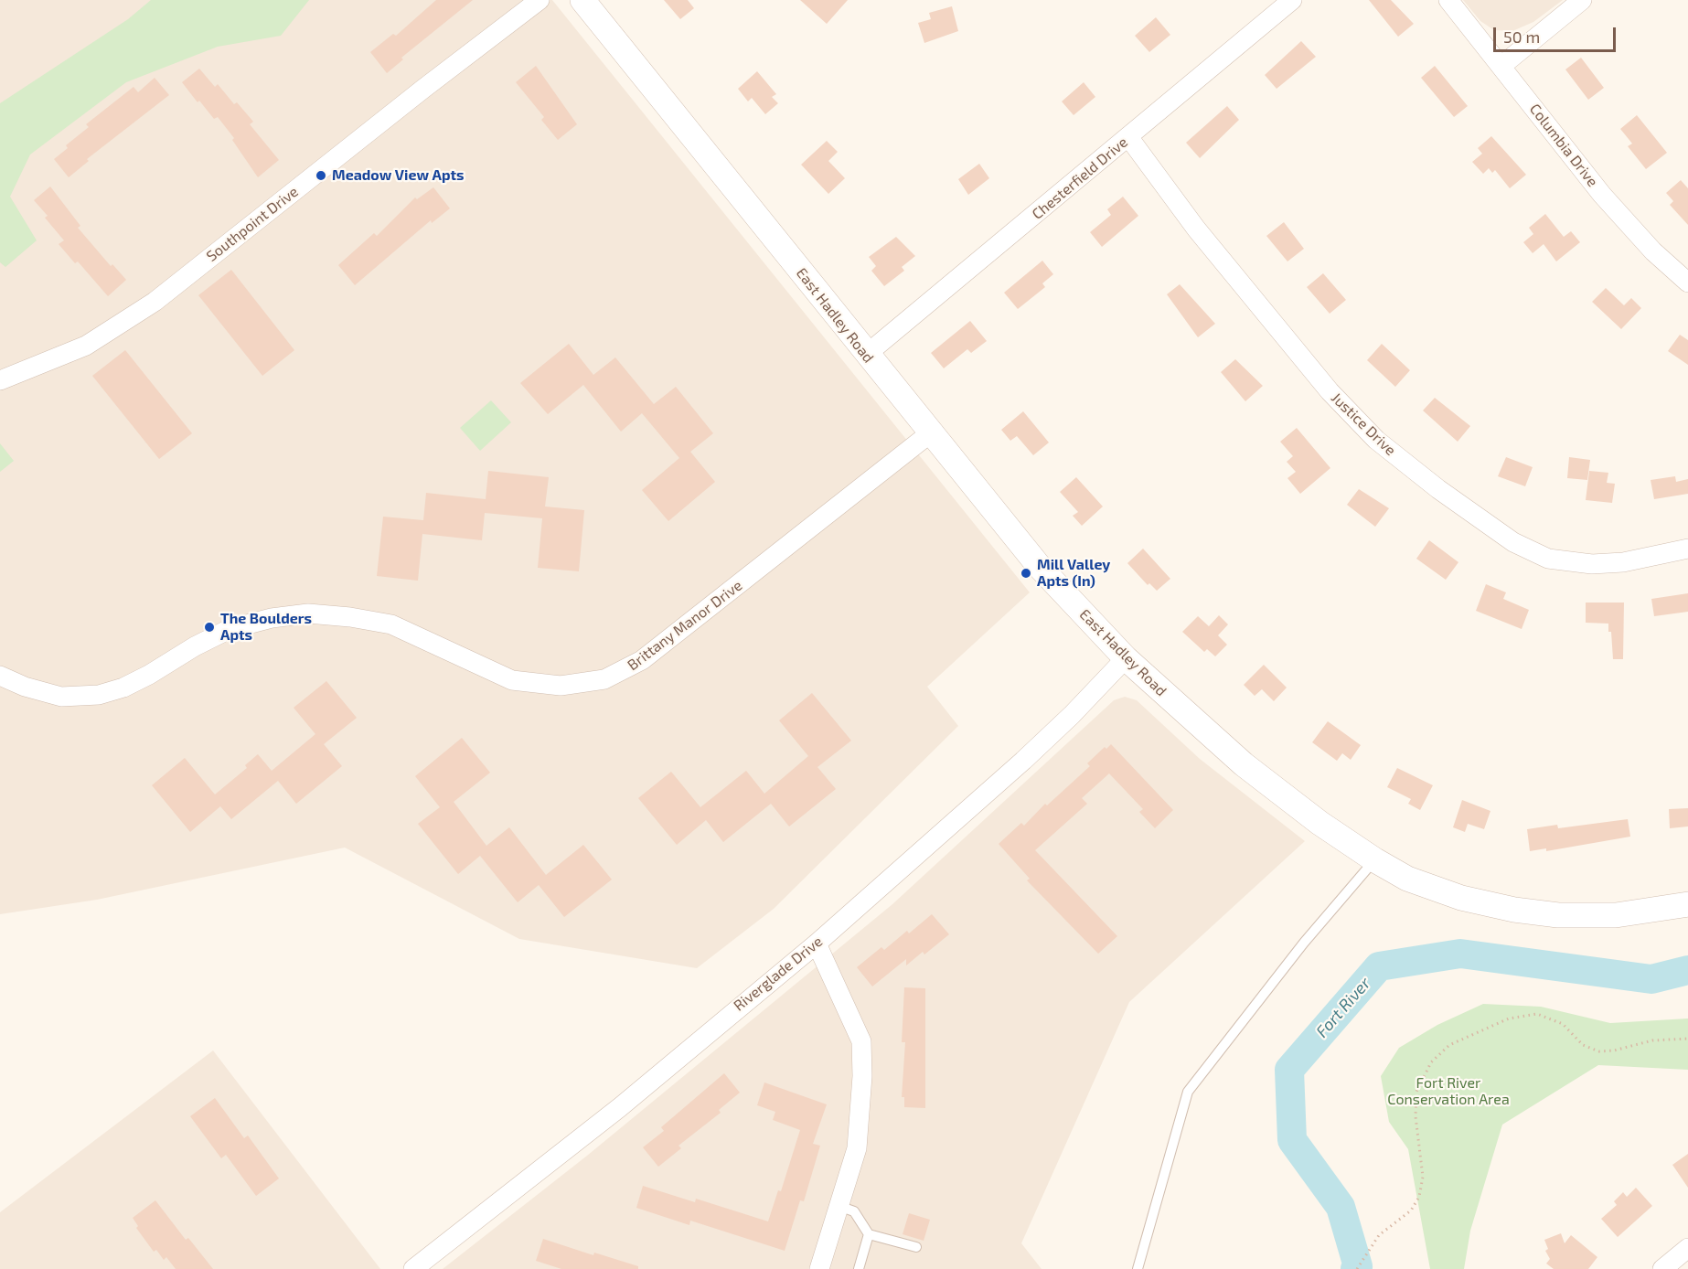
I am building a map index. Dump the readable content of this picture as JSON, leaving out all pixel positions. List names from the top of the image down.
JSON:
{
  "streets": {
    "street": [
      "Columbia Drive",
      "Chesterfield Drive",
      "Southpoint Drive",
      "East Hadley Road",
      "Justice Drive",
      "Brittany Manor Drive",
      "Riverglade Drive"
    ]
  },
  "crossings": [
    ["Chesterfield Drive", "East Hadley Road"],
    ["Chesterfield Drive", "Justice Drive"],
    ["East Hadley Road", "Brittany Manor Drive"],
    ["East Hadley Road", "Riverglade Drive"]
  ],
  "water": ["Fort River"],
  "parks": ["Fort River Conservation Area"],
  "places": ["Meadow View Apts", "Mill Valley Apts (In)", "The Boulders Apts"],
  "scale_bar": "50 m"
}
